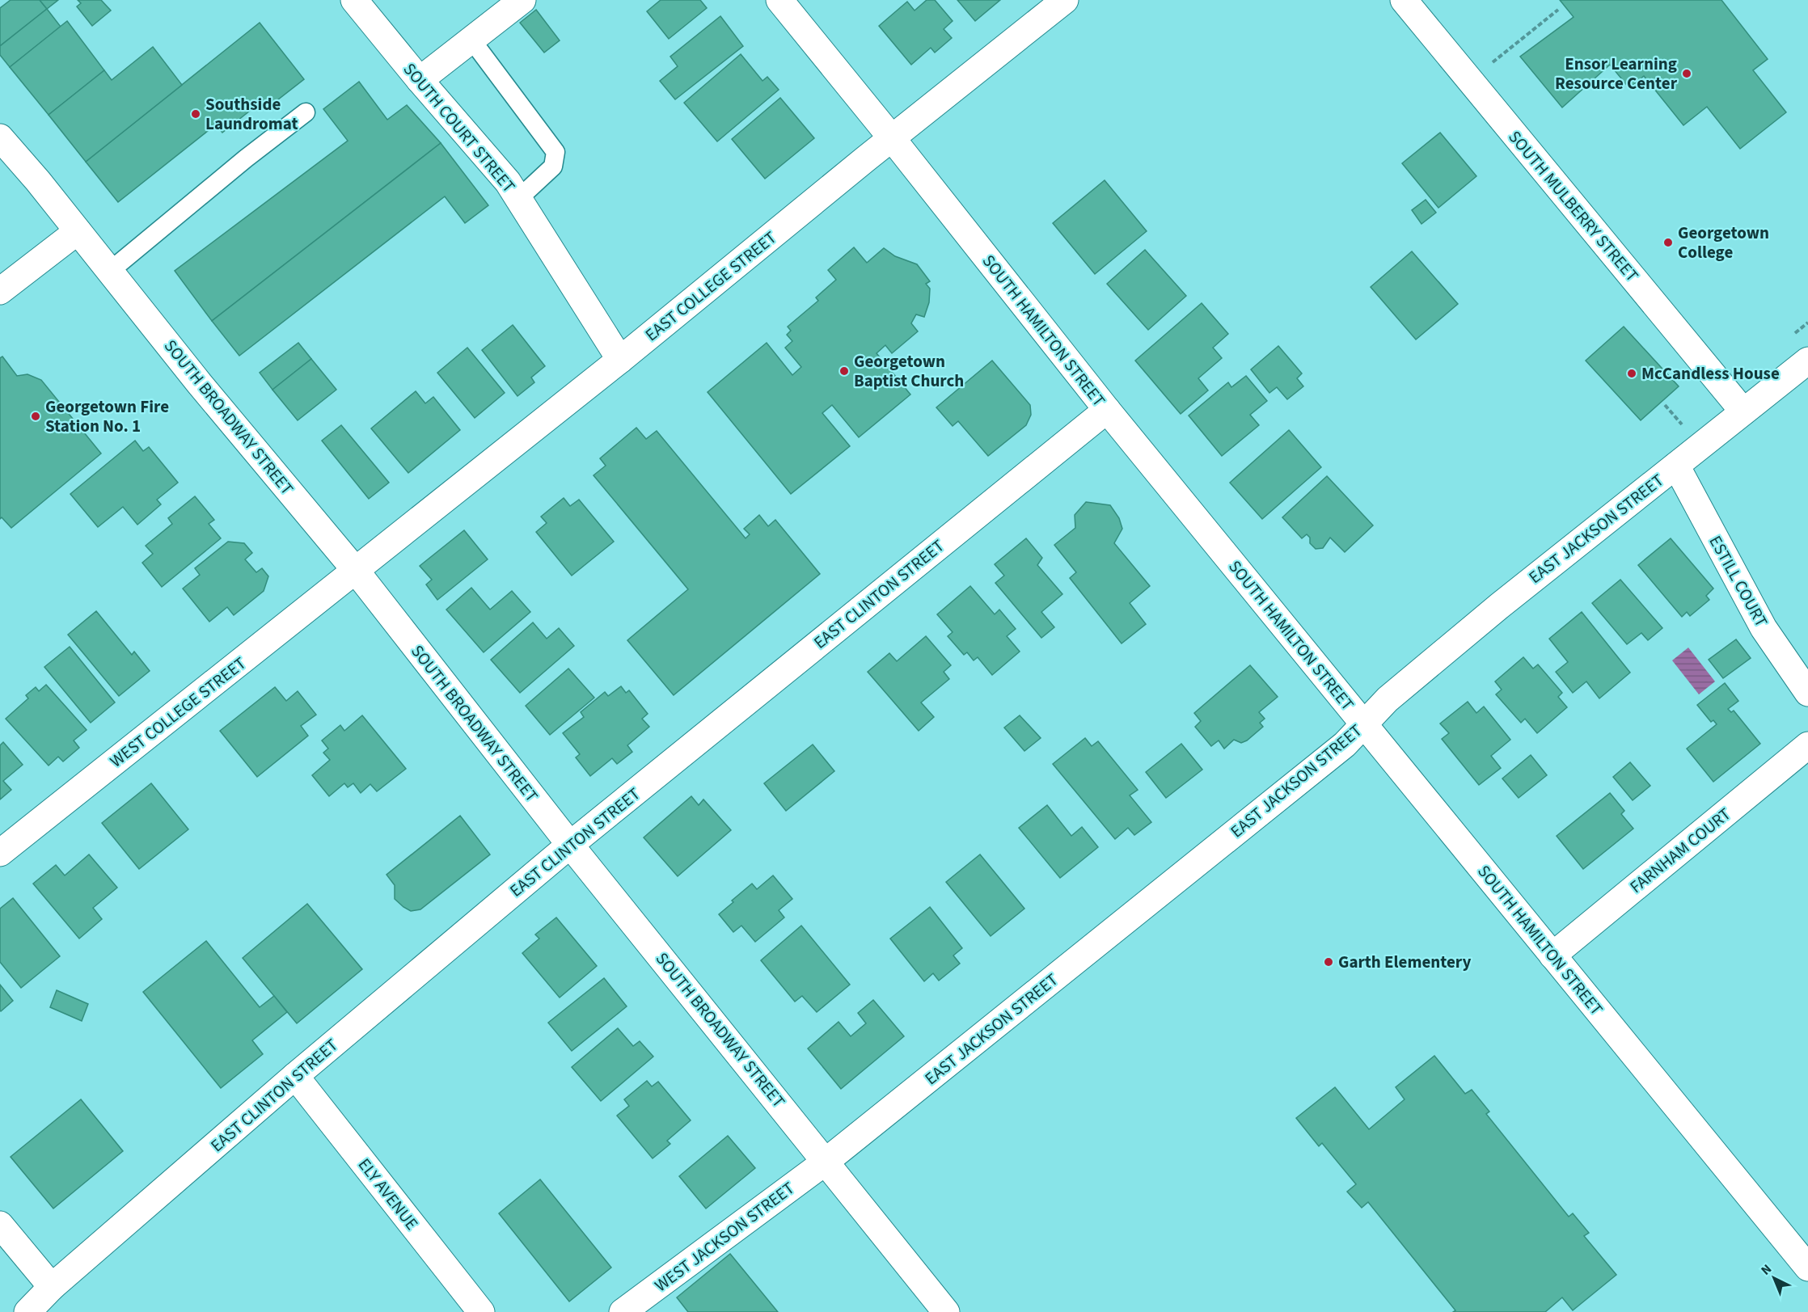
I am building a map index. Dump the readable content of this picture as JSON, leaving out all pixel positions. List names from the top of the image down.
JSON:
{
  "streets": {
    "street": [
      "SOUTH COURT STREET",
      "SOUTH MULBERRY STREET",
      "EAST COLLEGE STREET",
      "SOUTH HAMILTON STREET",
      "SOUTH BROADWAY STREET",
      "EAST JACKSON STREET",
      "ESTILL COURT",
      "EAST CLINTON STREET",
      "WEST COLLEGE STREET",
      "FARNHAM COURT",
      "ELY AVENUE",
      "WEST JACKSON STREET"
    ]
  },
  "crossings": [
    ["SOUTH COURT STREET", "EAST COLLEGE STREET"],
    ["SOUTH MULBERRY STREET", "EAST JACKSON STREET"],
    ["EAST COLLEGE STREET", "SOUTH HAMILTON STREET"],
    ["EAST COLLEGE STREET", "SOUTH BROADWAY STREET"],
    ["EAST COLLEGE STREET", "WEST COLLEGE STREET"],
    ["SOUTH HAMILTON STREET", "EAST JACKSON STREET"],
    ["SOUTH HAMILTON STREET", "EAST CLINTON STREET"],
    ["SOUTH HAMILTON STREET", "FARNHAM COURT"],
    ["SOUTH BROADWAY STREET", "EAST JACKSON STREET"],
    ["SOUTH BROADWAY STREET", "EAST CLINTON STREET"],
    ["SOUTH BROADWAY STREET", "WEST COLLEGE STREET"],
    ["SOUTH BROADWAY STREET", "WEST JACKSON STREET"],
    ["EAST JACKSON STREET", "ESTILL COURT"],
    ["EAST JACKSON STREET", "WEST JACKSON STREET"],
    ["EAST CLINTON STREET", "ELY AVENUE"]
  ],
  "places": [
    "Ensor Learning Resource Center",
    "Southside Laundromat",
    "Georgetown College",
    "Georgetown Baptist Church",
    "McCandless House",
    "Georgetown Fire Station No. 1",
    "Garth Elementery"
  ],
  "north": "top left"
}
